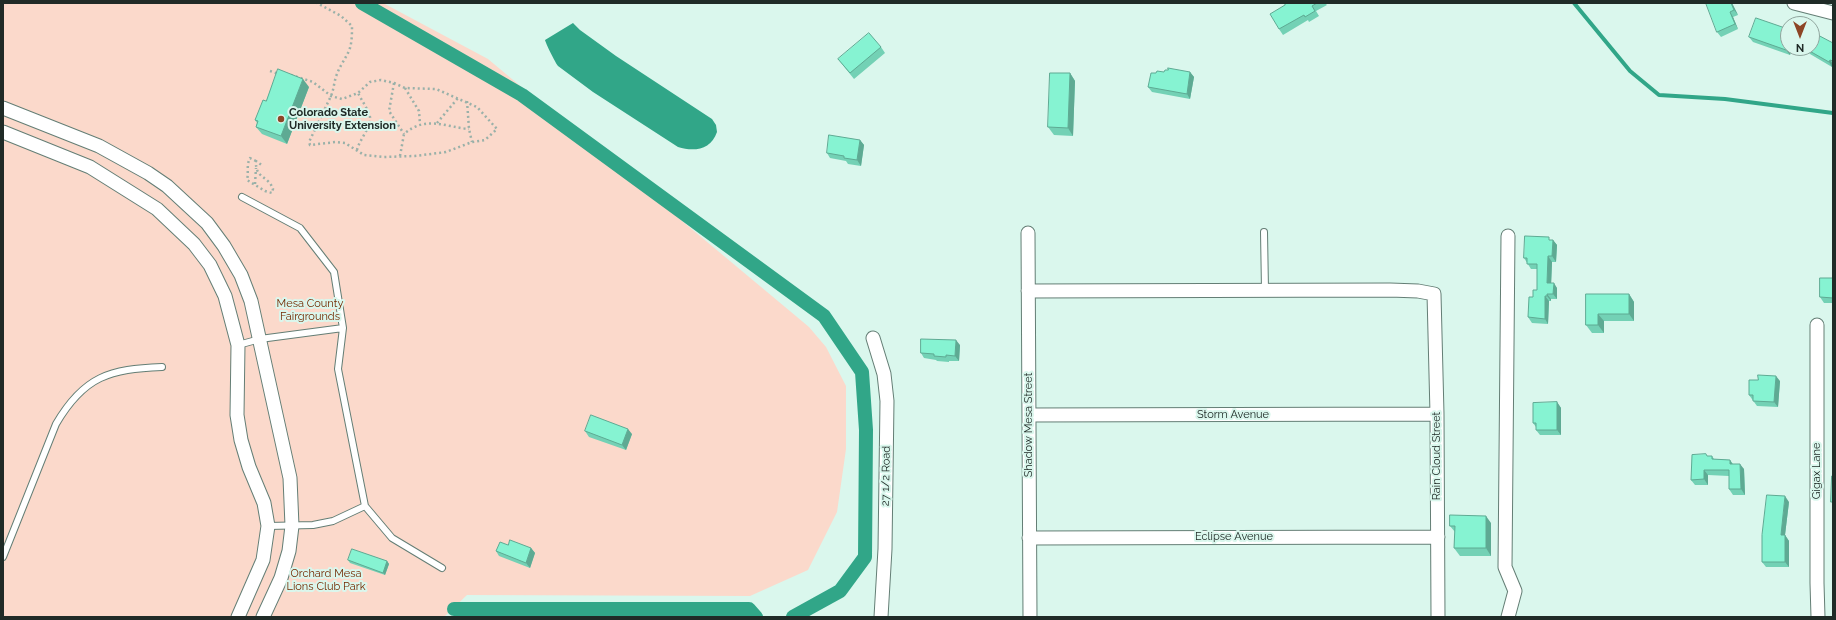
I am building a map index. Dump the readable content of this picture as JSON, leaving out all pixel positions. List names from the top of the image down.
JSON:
{
  "streets": {
    "street": [
      "Storm Avenue",
      "Shadow Mesa Street",
      "Rain Cloud Street",
      "Gigax Lane",
      "27 1/2 Road",
      "Eclipse Avenue"
    ]
  },
  "crossings": [
    ["Storm Avenue", "Shadow Mesa Street"],
    ["Storm Avenue", "Rain Cloud Street"],
    ["Shadow Mesa Street", "Eclipse Avenue"],
    ["Rain Cloud Street", "Eclipse Avenue"]
  ],
  "parks": ["Mesa County Fairgrounds", "Orchard Mesa Lions Club Park"],
  "places": ["Colorado State University Extension"],
  "north": "bottom"
}
